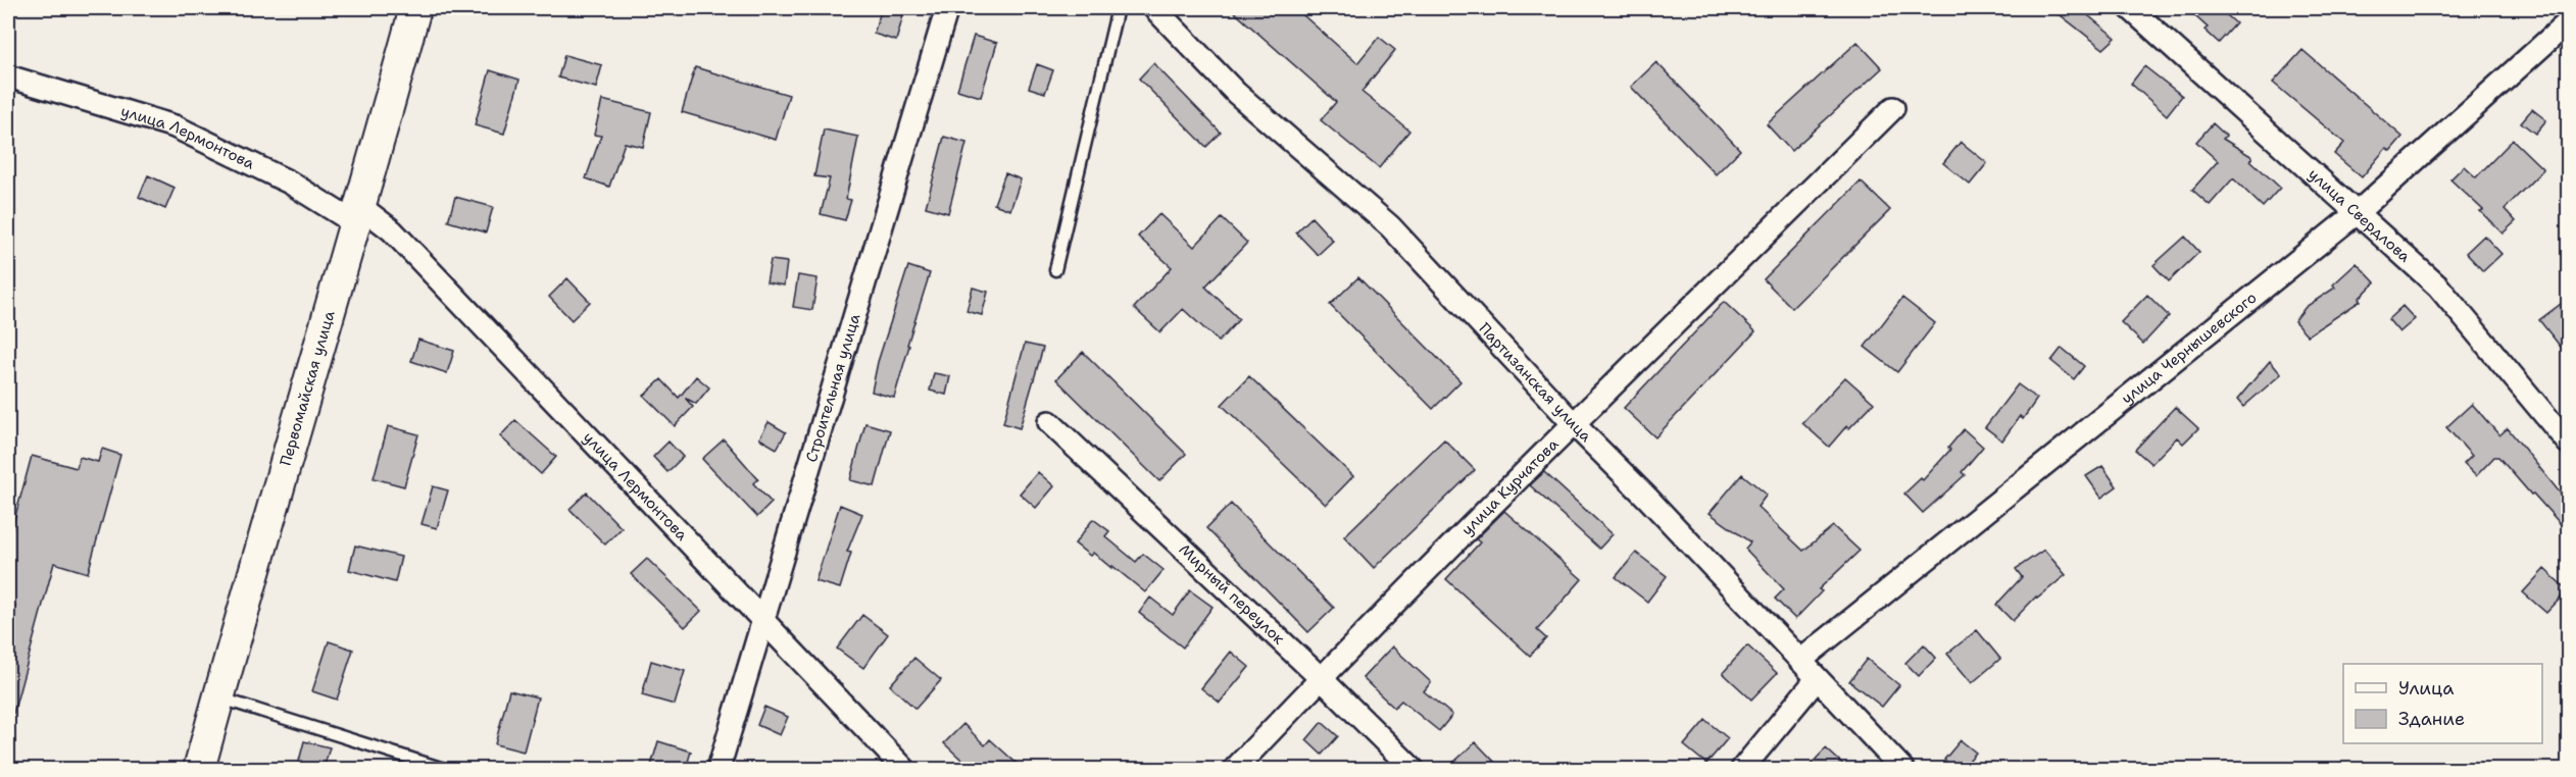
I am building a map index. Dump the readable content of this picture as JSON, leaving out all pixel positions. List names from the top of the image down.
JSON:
{
  "streets": {
    "street": [
      "улица Лермонтова",
      "улица Свердлова",
      "улица Чернышевского",
      "Партизанская улица",
      "Первомайская улица",
      "Строительная улица",
      "улица Курчатова",
      "Мирный переулок"
    ]
  },
  "crossings": [
    ["улица Лермонтова", "Первомайская улица"],
    ["улица Лермонтова", "Строительная улица"],
    ["улица Свердлова", "улица Чернышевского"],
    ["улица Чернышевского", "Партизанская улица"],
    ["Партизанская улица", "улица Курчатова"],
    ["улица Курчатова", "Мирный переулок"]
  ],
  "legend": ["Улица", "Здание"]
}
